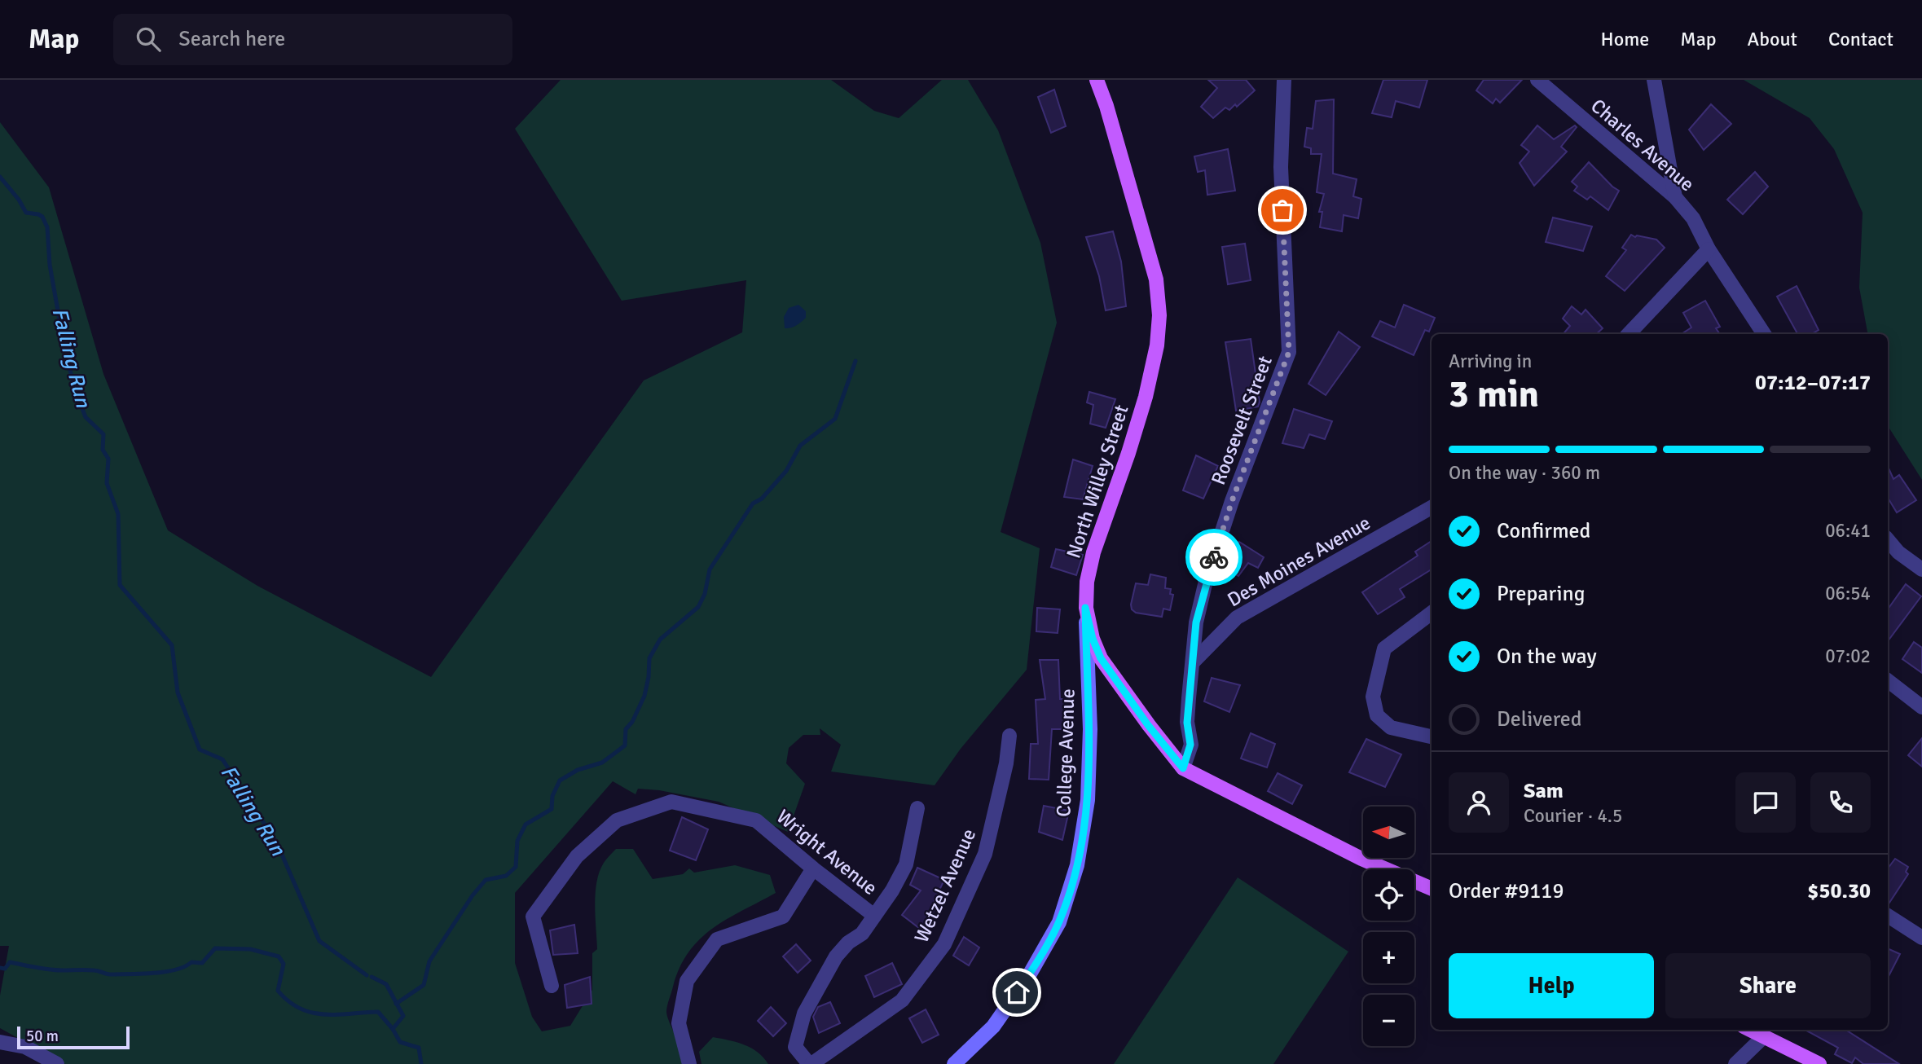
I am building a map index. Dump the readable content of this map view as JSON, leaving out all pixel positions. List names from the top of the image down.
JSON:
{
  "streets": {
    "main road": ["North Willey Street"],
    "street": [
      "Charles Avenue",
      "Roosevelt Street",
      "Des Moines Avenue",
      "College Avenue",
      "Wright Avenue",
      "Wetzel Avenue"
    ]
  },
  "crossings": [
    ["Roosevelt Street", "North Willey Street"],
    ["Roosevelt Street", "Des Moines Avenue"],
    ["North Willey Street", "College Avenue"]
  ],
  "water": ["Falling Run"],
  "scale_bar": "50 m",
  "north": "left",
  "page": {
    "header": "Map",
    "search": "Search here",
    "nav": [
      "Home",
      "Map",
      "About",
      "Contact"
    ],
    "heading": ["3 min", "Arriving in", "07:12–07:17"],
    "panel": [
      "Sam",
      "Courier · 4.5",
      "Order #9119",
      "$50.30"
    ],
    "bar": "On the way · 360 m",
    "list": [
      ["Confirmed", "06:41"],
      ["Preparing", "06:54"],
      ["On the way", "07:02"],
      "Delivered"
    ],
    "map_buttons": ["+", "−"],
    "buttons": ["Help", "Share"],
    "scale": "50 m"
  }
}
